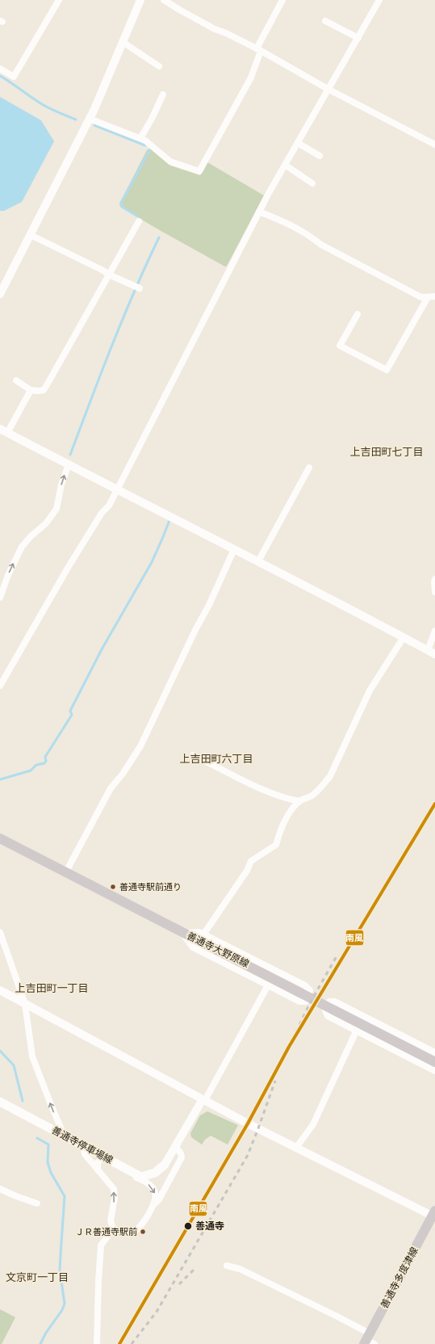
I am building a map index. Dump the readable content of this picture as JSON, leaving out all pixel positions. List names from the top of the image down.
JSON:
{
  "streets": {
    "main road": ["善通寺大野原線", "善通寺停車場線", "善通寺多度津線"]
  },
  "districts": [
    "上吉田町七丁目",
    "上吉田町六丁目",
    "上吉田町一丁目",
    "文京町一丁目"
  ],
  "places": ["善通寺駅前通り", "善通寺", "ＪＲ善通寺駅前"],
  "lines": ["transit line 南風"]
}
